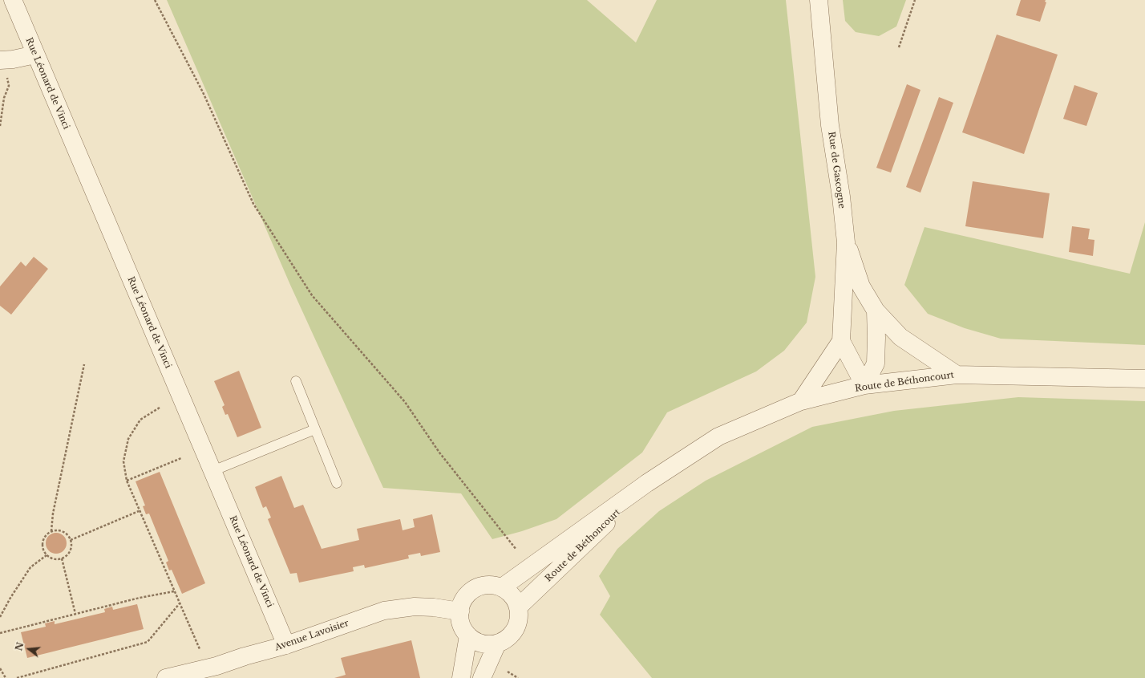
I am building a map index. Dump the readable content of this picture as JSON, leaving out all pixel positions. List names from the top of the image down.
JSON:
{
  "streets": {
    "street": [
      "Rue Léonard de Vinci",
      "Rue de Gascogne",
      "Route de Béthoncourt",
      "Avenue Lavoisier"
    ]
  },
  "crossings": [
    ["Rue Léonard de Vinci", "Avenue Lavoisier"],
    ["Route de Béthoncourt", "Avenue Lavoisier"]
  ],
  "north": "left"
}
